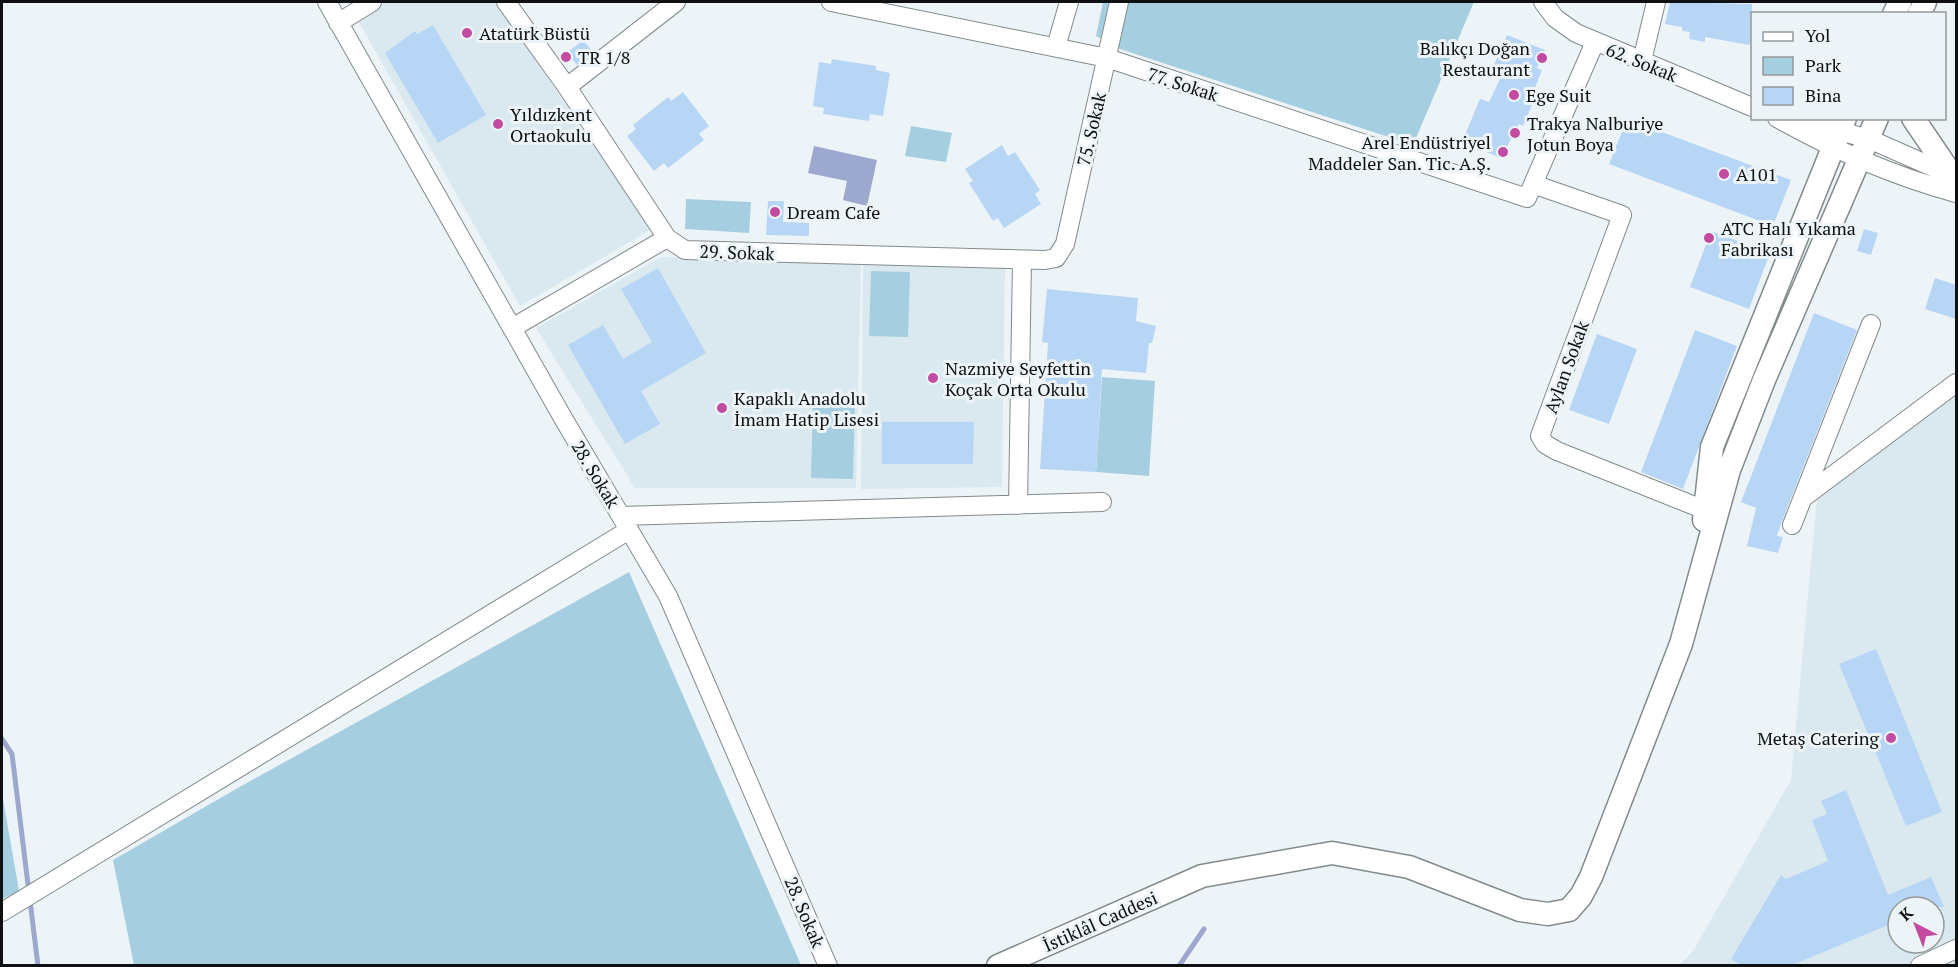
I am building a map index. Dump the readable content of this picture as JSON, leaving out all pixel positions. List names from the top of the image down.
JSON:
{
  "streets": {
    "street": [
      "62. Sokak",
      "77. Sokak",
      "75. Sokak",
      "29. Sokak",
      "Aylan Sokak",
      "28. Sokak",
      "İstiklâl Caddesi"
    ]
  },
  "crossings": [
    ["77. Sokak", "75. Sokak"],
    ["77. Sokak", "Aylan Sokak"],
    ["75. Sokak", "29. Sokak"]
  ],
  "places": [
    "Atatürk Büstü",
    "TR 1/8",
    "Balıkçı Doğan Restaurant",
    "Ege Suit",
    "Yıldızkent Ortaokulu",
    "Trakya Nalburiye Jotun Boya",
    "Arel Endüstriyel Maddeler San. Tic. A.Ş.",
    "A101",
    "Dream Cafe",
    "ATC Halı Yıkama Fabrikası",
    "Nazmiye Seyfettin Koçak Orta Okulu",
    "Kapaklı Anadolu İmam Hatip Lisesi",
    "Metaş Catering"
  ],
  "legend": ["Yol", "Park", "Bina"],
  "north": "top left"
}
